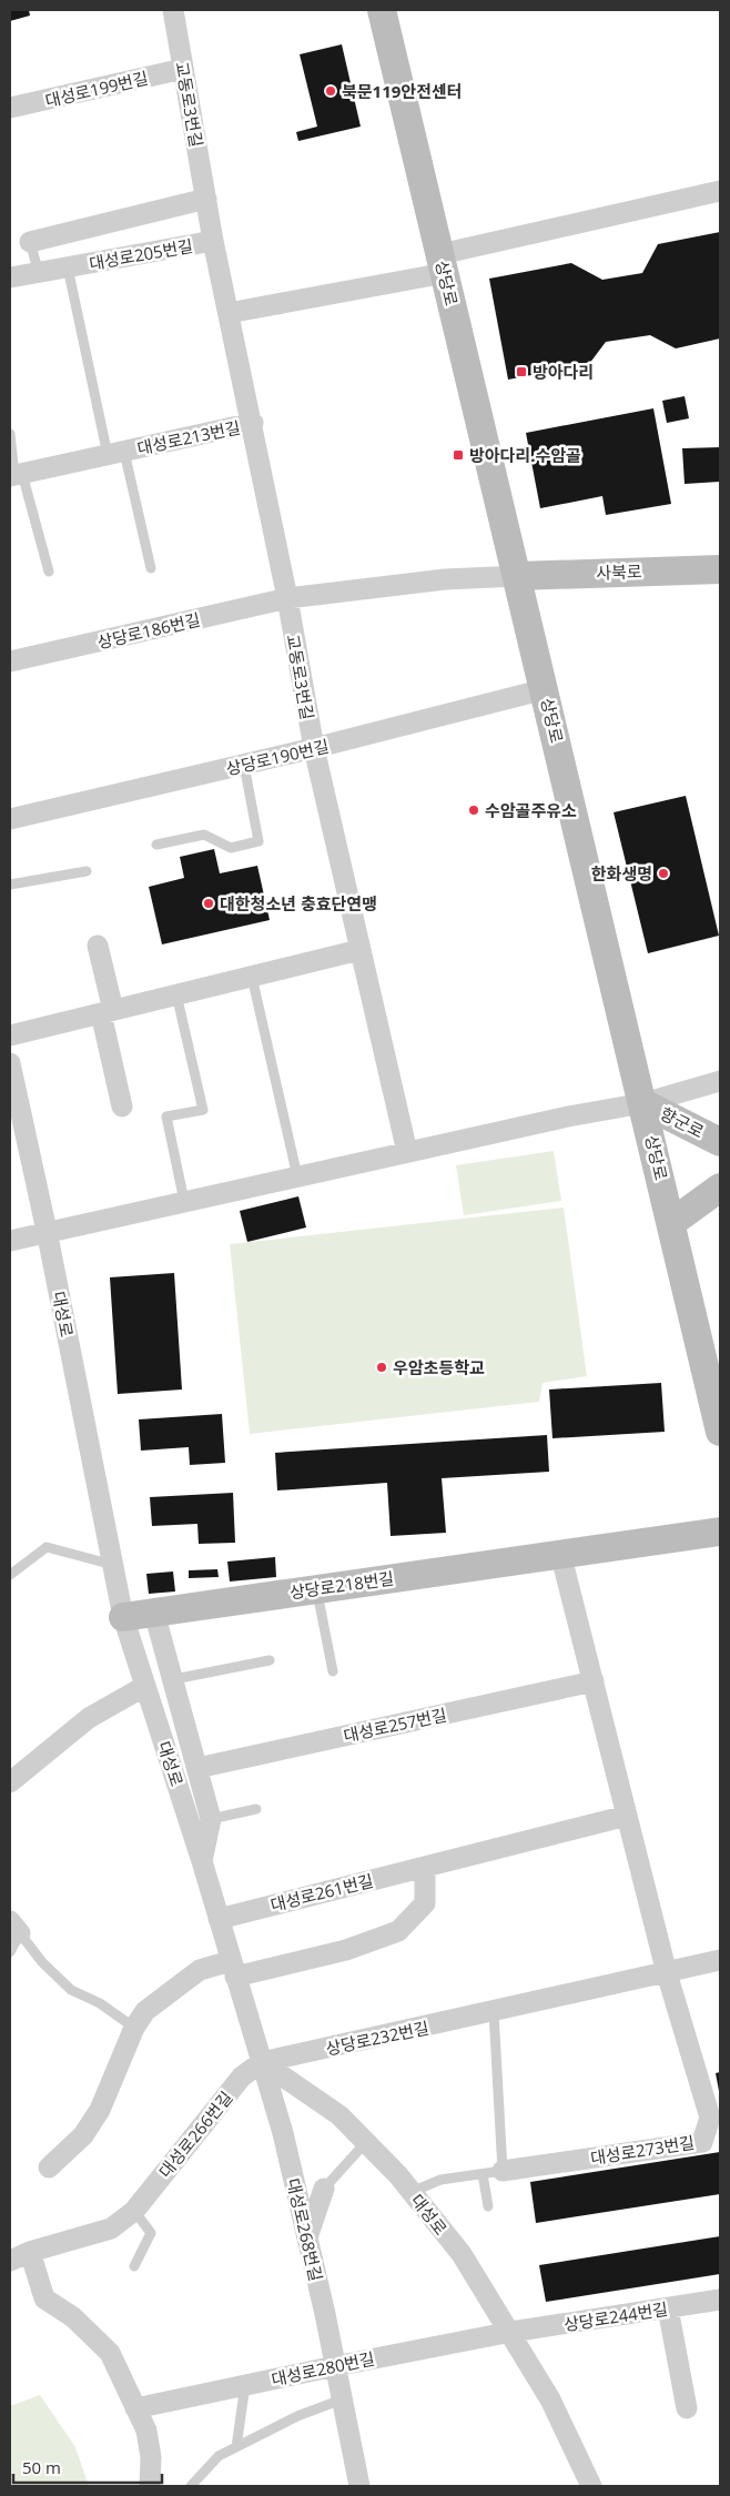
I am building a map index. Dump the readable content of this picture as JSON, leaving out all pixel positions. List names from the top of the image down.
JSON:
{
  "streets": {
    "main road": [
      "상당로",
      "사북로",
      "향군로",
      "상당로218번길"
    ],
    "street": [
      "대성로199번길",
      "교동로3번길",
      "대성로205번길",
      "대성로213번길",
      "상당로186번길",
      "상당로190번길",
      "대성로",
      "대성로257번길",
      "대성로261번길",
      "상당로232번길",
      "대성로266번길",
      "대성로273번길",
      "대성로268번길",
      "상당로244번길",
      "대성로280번길"
    ]
  },
  "crossings": [
    ["대성로199번길", "교동로3번길"],
    ["교동로3번길", "대성로205번길"],
    ["교동로3번길", "대성로213번길"],
    ["교동로3번길", "상당로186번길"],
    ["교동로3번길", "상당로190번길"],
    ["대성로205번길", "대성로213번길"],
    ["상당로", "사북로"],
    ["상당로", "상당로186번길"],
    ["상당로", "상당로190번길"],
    ["상당로", "향군로"],
    ["사북로", "상당로186번길"],
    ["대성로", "상당로218번길"],
    ["대성로", "대성로261번길"],
    ["대성로", "상당로232번길"],
    ["대성로", "대성로266번길"],
    ["대성로", "대성로273번길"],
    ["대성로", "대성로268번길"],
    ["대성로", "상당로244번길"],
    ["대성로", "대성로280번길"],
    ["상당로232번길", "대성로266번길"],
    ["상당로232번길", "대성로273번길"],
    ["상당로232번길", "대성로268번길"],
    ["대성로266번길", "대성로268번길"],
    ["대성로268번길", "대성로280번길"],
    ["상당로244번길", "대성로280번길"]
  ],
  "places": {
    "other": [
      "북문119안전센터",
      "수암골주유소",
      "한화생명",
      "대한청소년 충효단연맹",
      "우암초등학교"
    ],
    "transit": ["방아다리", "방아다리.수암골"]
  },
  "scale_bar": "50 m"
}
